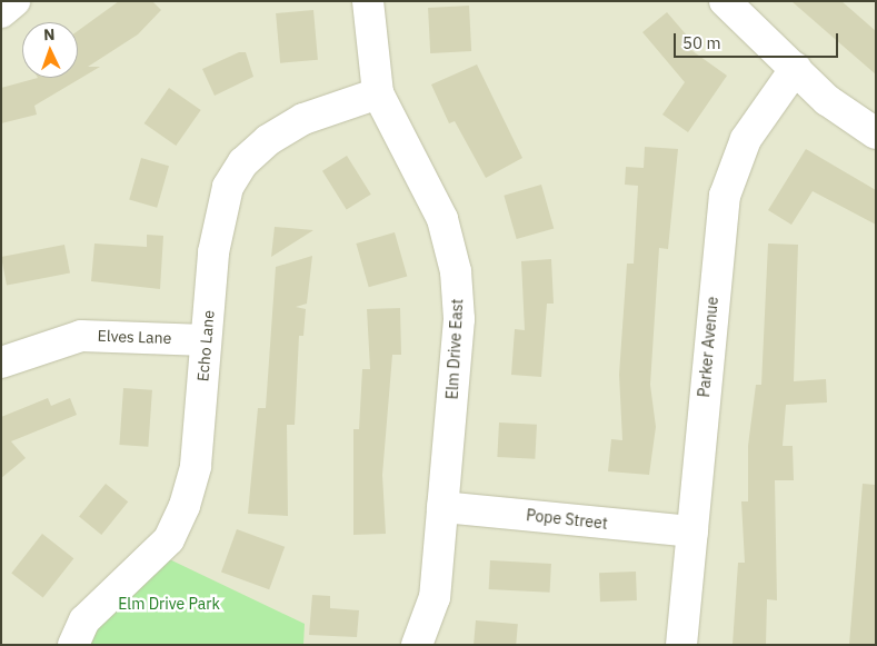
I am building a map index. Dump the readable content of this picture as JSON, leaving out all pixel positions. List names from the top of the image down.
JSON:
{
  "streets": {
    "street": [
      "Elves Lane",
      "Echo Lane",
      "Parker Avenue",
      "Elm Drive East",
      "Pope Street"
    ]
  },
  "crossings": [
    ["Elves Lane", "Echo Lane"],
    ["Echo Lane", "Elm Drive East"],
    ["Parker Avenue", "Pope Street"],
    ["Elm Drive East", "Pope Street"]
  ],
  "parks": ["Elm Drive Park"],
  "scale_bar": "50 m",
  "north": "top"
}
